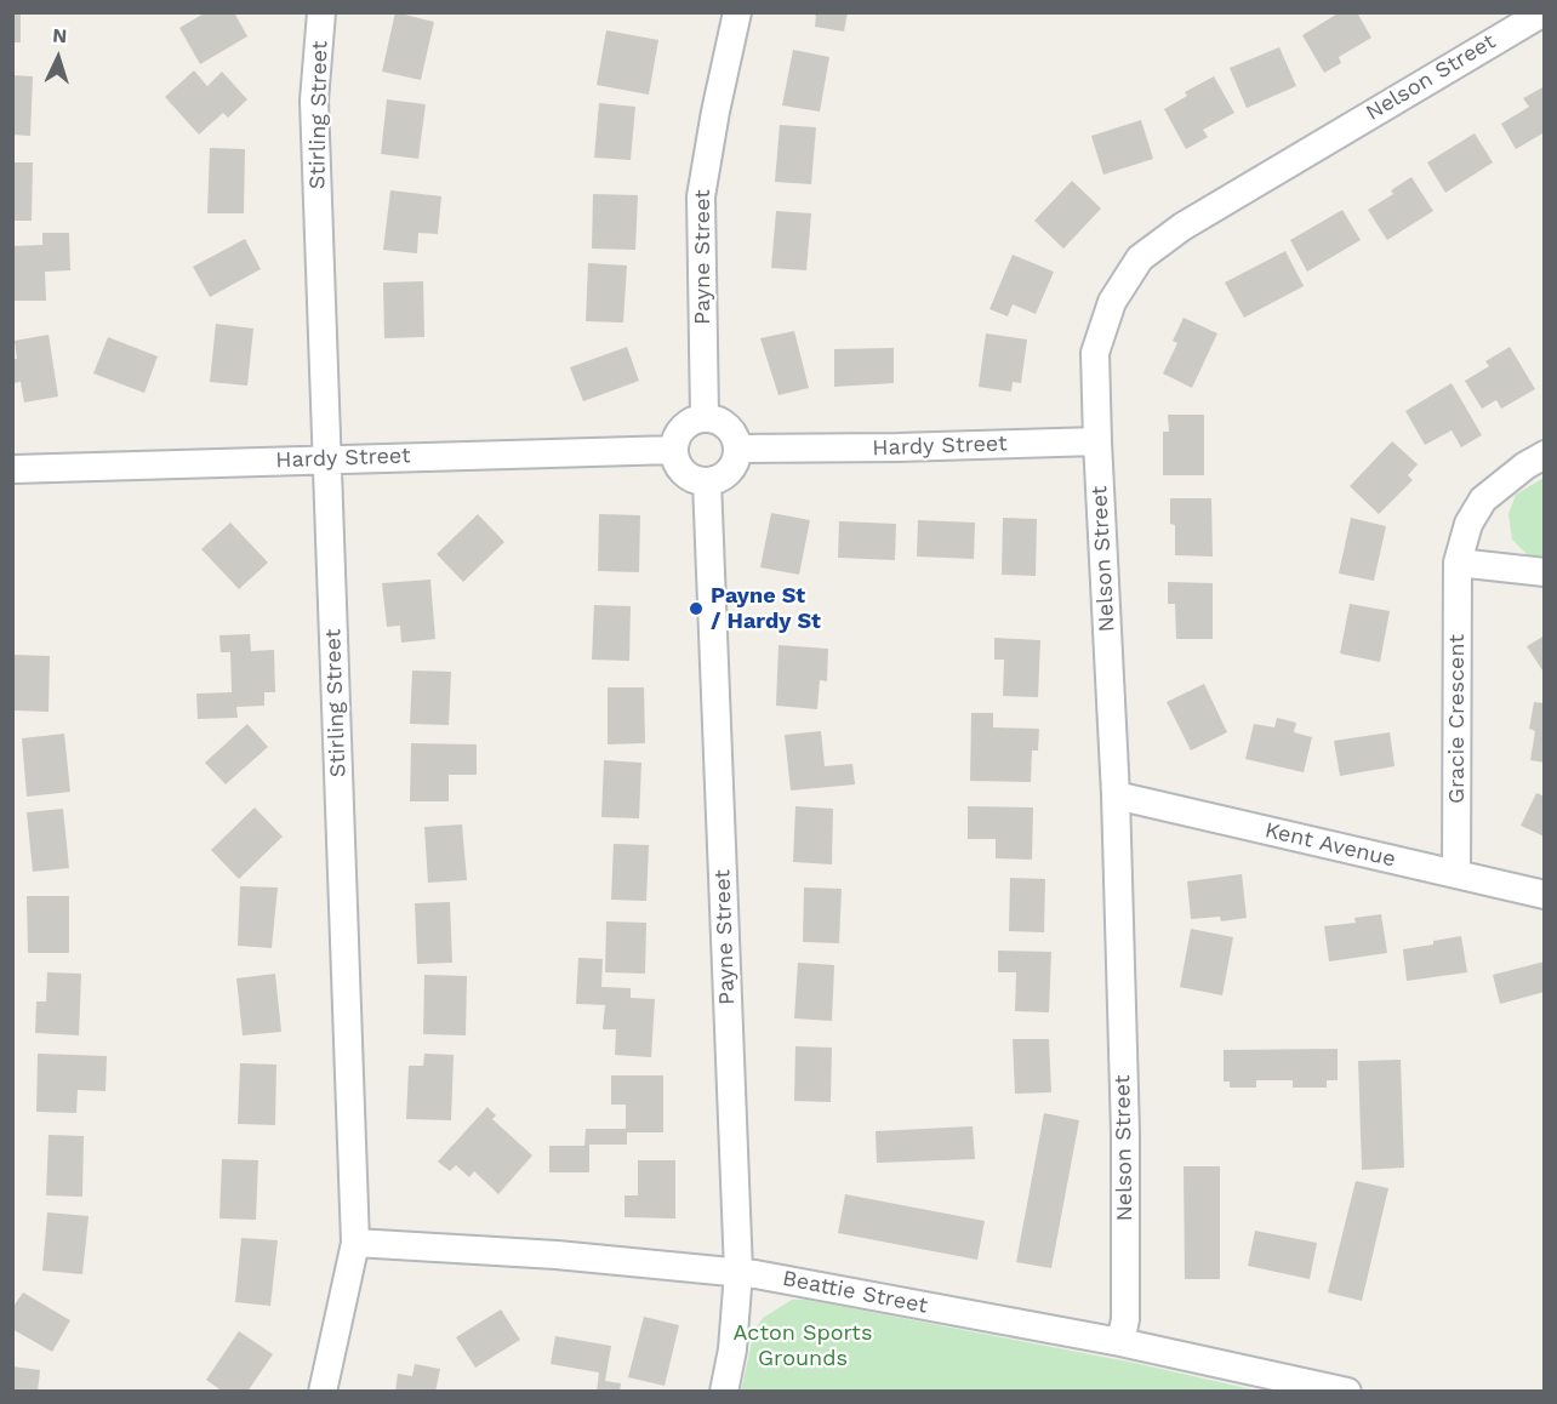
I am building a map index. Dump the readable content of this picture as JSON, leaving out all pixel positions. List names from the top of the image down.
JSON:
{
  "streets": {
    "street": [
      "Nelson Street",
      "Stirling Street",
      "Payne Street",
      "Hardy Street",
      "Gracie Crescent",
      "Kent Avenue",
      "Beattie Street"
    ]
  },
  "crossings": [
    ["Nelson Street", "Hardy Street"],
    ["Nelson Street", "Kent Avenue"],
    ["Nelson Street", "Beattie Street"],
    ["Stirling Street", "Hardy Street"],
    ["Stirling Street", "Beattie Street"],
    ["Payne Street", "Hardy Street"],
    ["Payne Street", "Beattie Street"],
    ["Gracie Crescent", "Kent Avenue"]
  ],
  "parks": ["Acton Sports Grounds"],
  "places": ["Payne St / Hardy St"],
  "north": "top"
}
